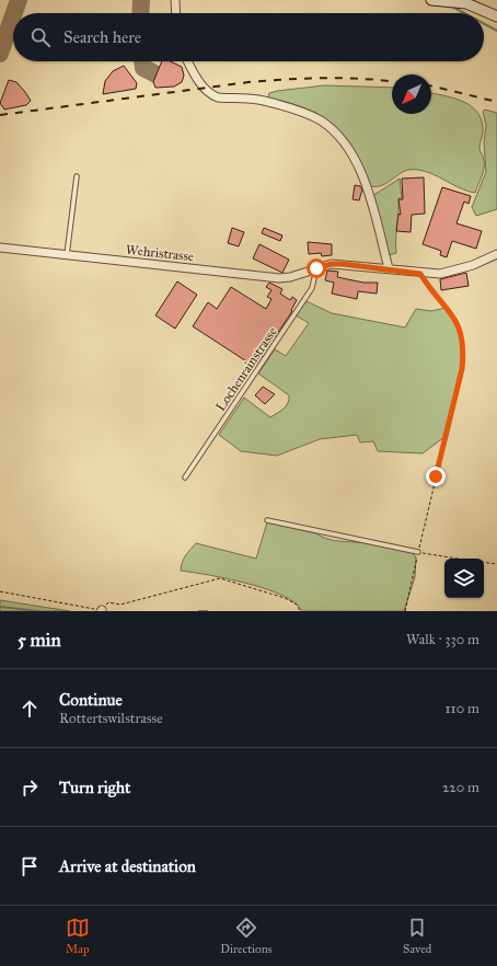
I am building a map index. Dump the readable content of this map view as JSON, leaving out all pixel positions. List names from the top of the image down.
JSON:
{
  "streets": {
    "street": ["Wehristrasse"],
    "lane": ["Lochenrainstrasse"]
  },
  "crossings": [
    ["Wehristrasse", "Lochenrainstrasse"]
  ],
  "north": "bottom left",
  "page": {
    "search": "Search here",
    "heading": ["5 min", "Walk · 330 m"],
    "list": [
      ["Continue", "Rottertswilstrasse", "110 m"],
      ["Turn right", "220 m"],
      "Arrive at destination"
    ],
    "nav": ["Map", "Directions", "Saved"]
  }
}
